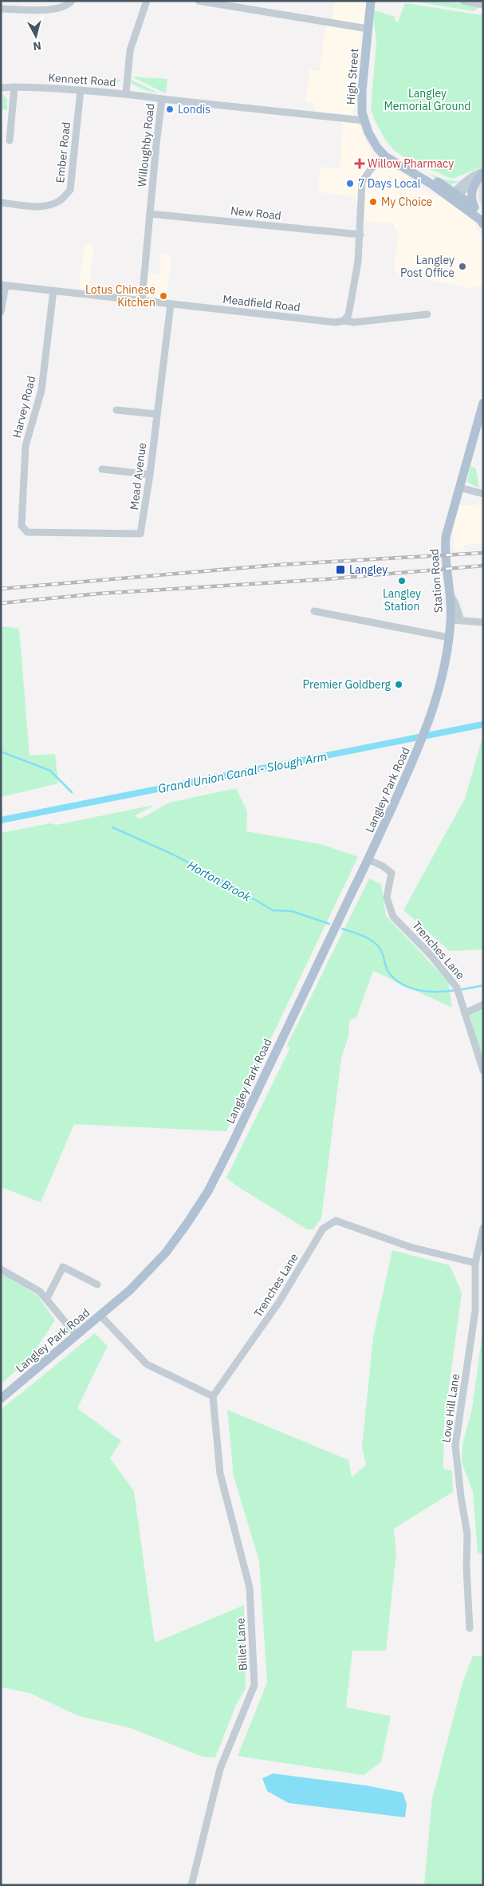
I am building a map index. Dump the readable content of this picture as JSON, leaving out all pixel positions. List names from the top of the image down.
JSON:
{
  "streets": {
    "main road": ["High Street", "Station Road", "Langley Park Road"],
    "street": [
      "Kennett Road",
      "Willoughby Road",
      "Ember Road",
      "New Road",
      "Meadfield Road",
      "Harvey Road",
      "Mead Avenue",
      "Trenches Lane",
      "Love Hill Lane",
      "Billet Lane"
    ]
  },
  "crossings": [
    ["High Street", "Willoughby Road"],
    ["Kennett Road", "Willoughby Road"],
    ["Kennett Road", "Ember Road"],
    ["Willoughby Road", "New Road"],
    ["Willoughby Road", "Meadfield Road"],
    ["Meadfield Road", "Harvey Road"],
    ["Meadfield Road", "Mead Avenue"],
    ["Harvey Road", "Mead Avenue"],
    ["Station Road", "Langley Park Road"],
    ["Langley Park Road", "Trenches Lane"],
    ["Trenches Lane", "Love Hill Lane"],
    ["Trenches Lane", "Billet Lane"]
  ],
  "water": ["Grand Union Canal - Slough Arm", "Horton Brook"],
  "parks": ["Langley Memorial Ground"],
  "places": {
    "other": [
      "Londis",
      "7 Days Local",
      "My Choice",
      "Langley Post Office",
      "Lotus Chinese Kitchen",
      "Langley Station",
      "Premier Goldberg"
    ],
    "health": ["Willow Pharmacy"],
    "transit": ["Langley"]
  },
  "north": "bottom"
}
